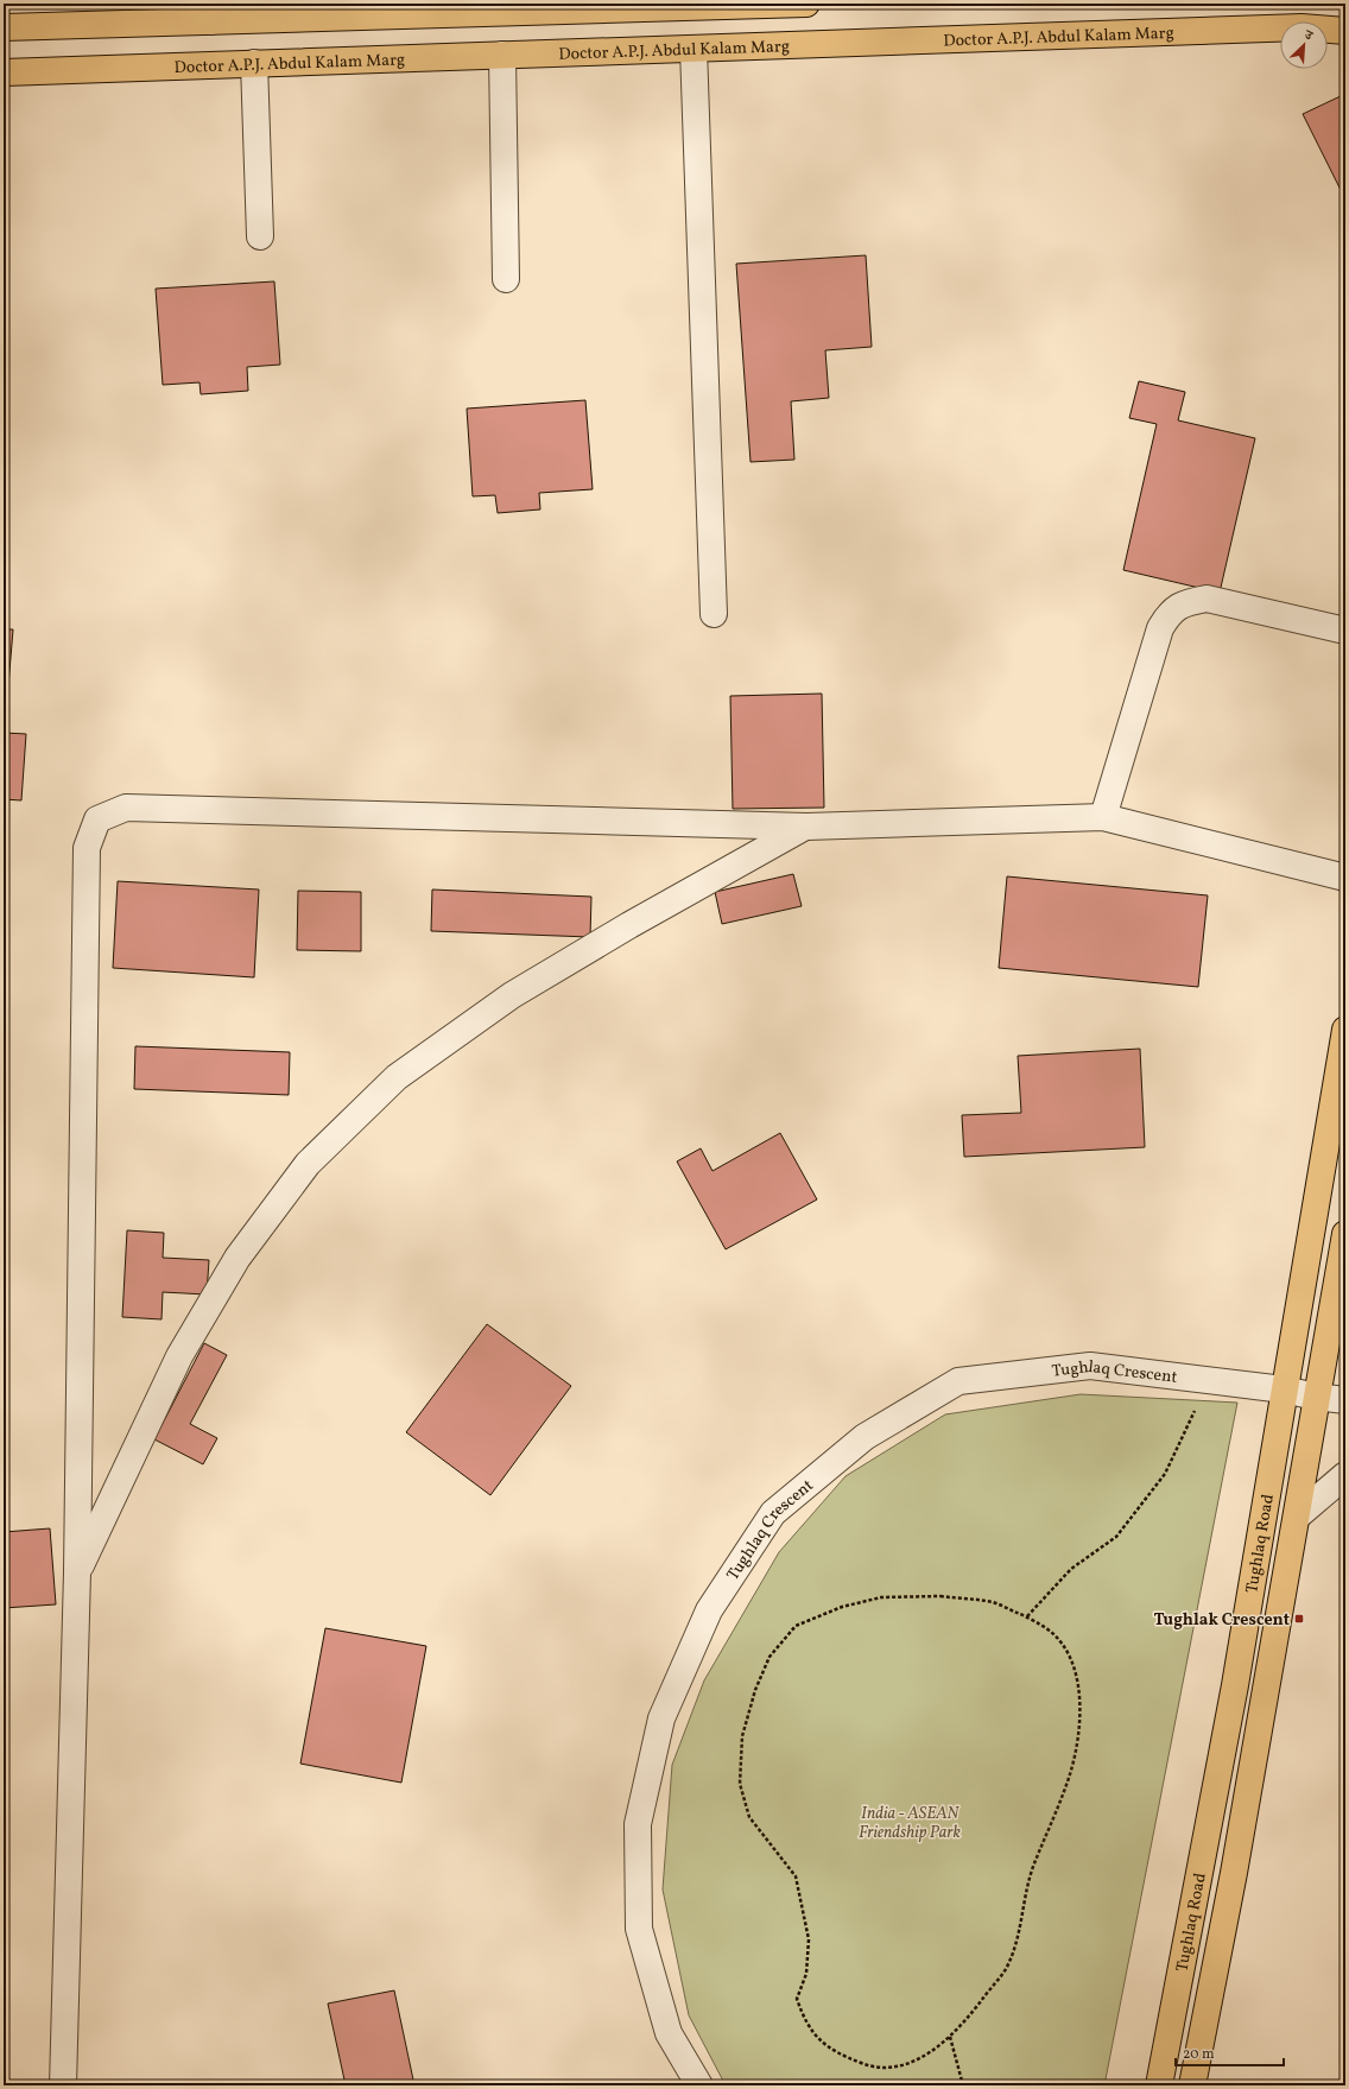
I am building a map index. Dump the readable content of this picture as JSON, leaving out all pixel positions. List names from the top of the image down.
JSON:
{
  "streets": {
    "main road": ["Doctor A.P.J. Abdul Kalam Marg", "Tughlaq Road"],
    "street": ["Tughlaq Crescent"]
  },
  "crossings": [
    ["Tughlaq Crescent", "Tughlaq Road"]
  ],
  "parks": ["India - ASEAN Friendship Park"],
  "places": {
    "transit": ["Tughlak Crescent"]
  },
  "scale_bar": "20 m",
  "north": "top right"
}
